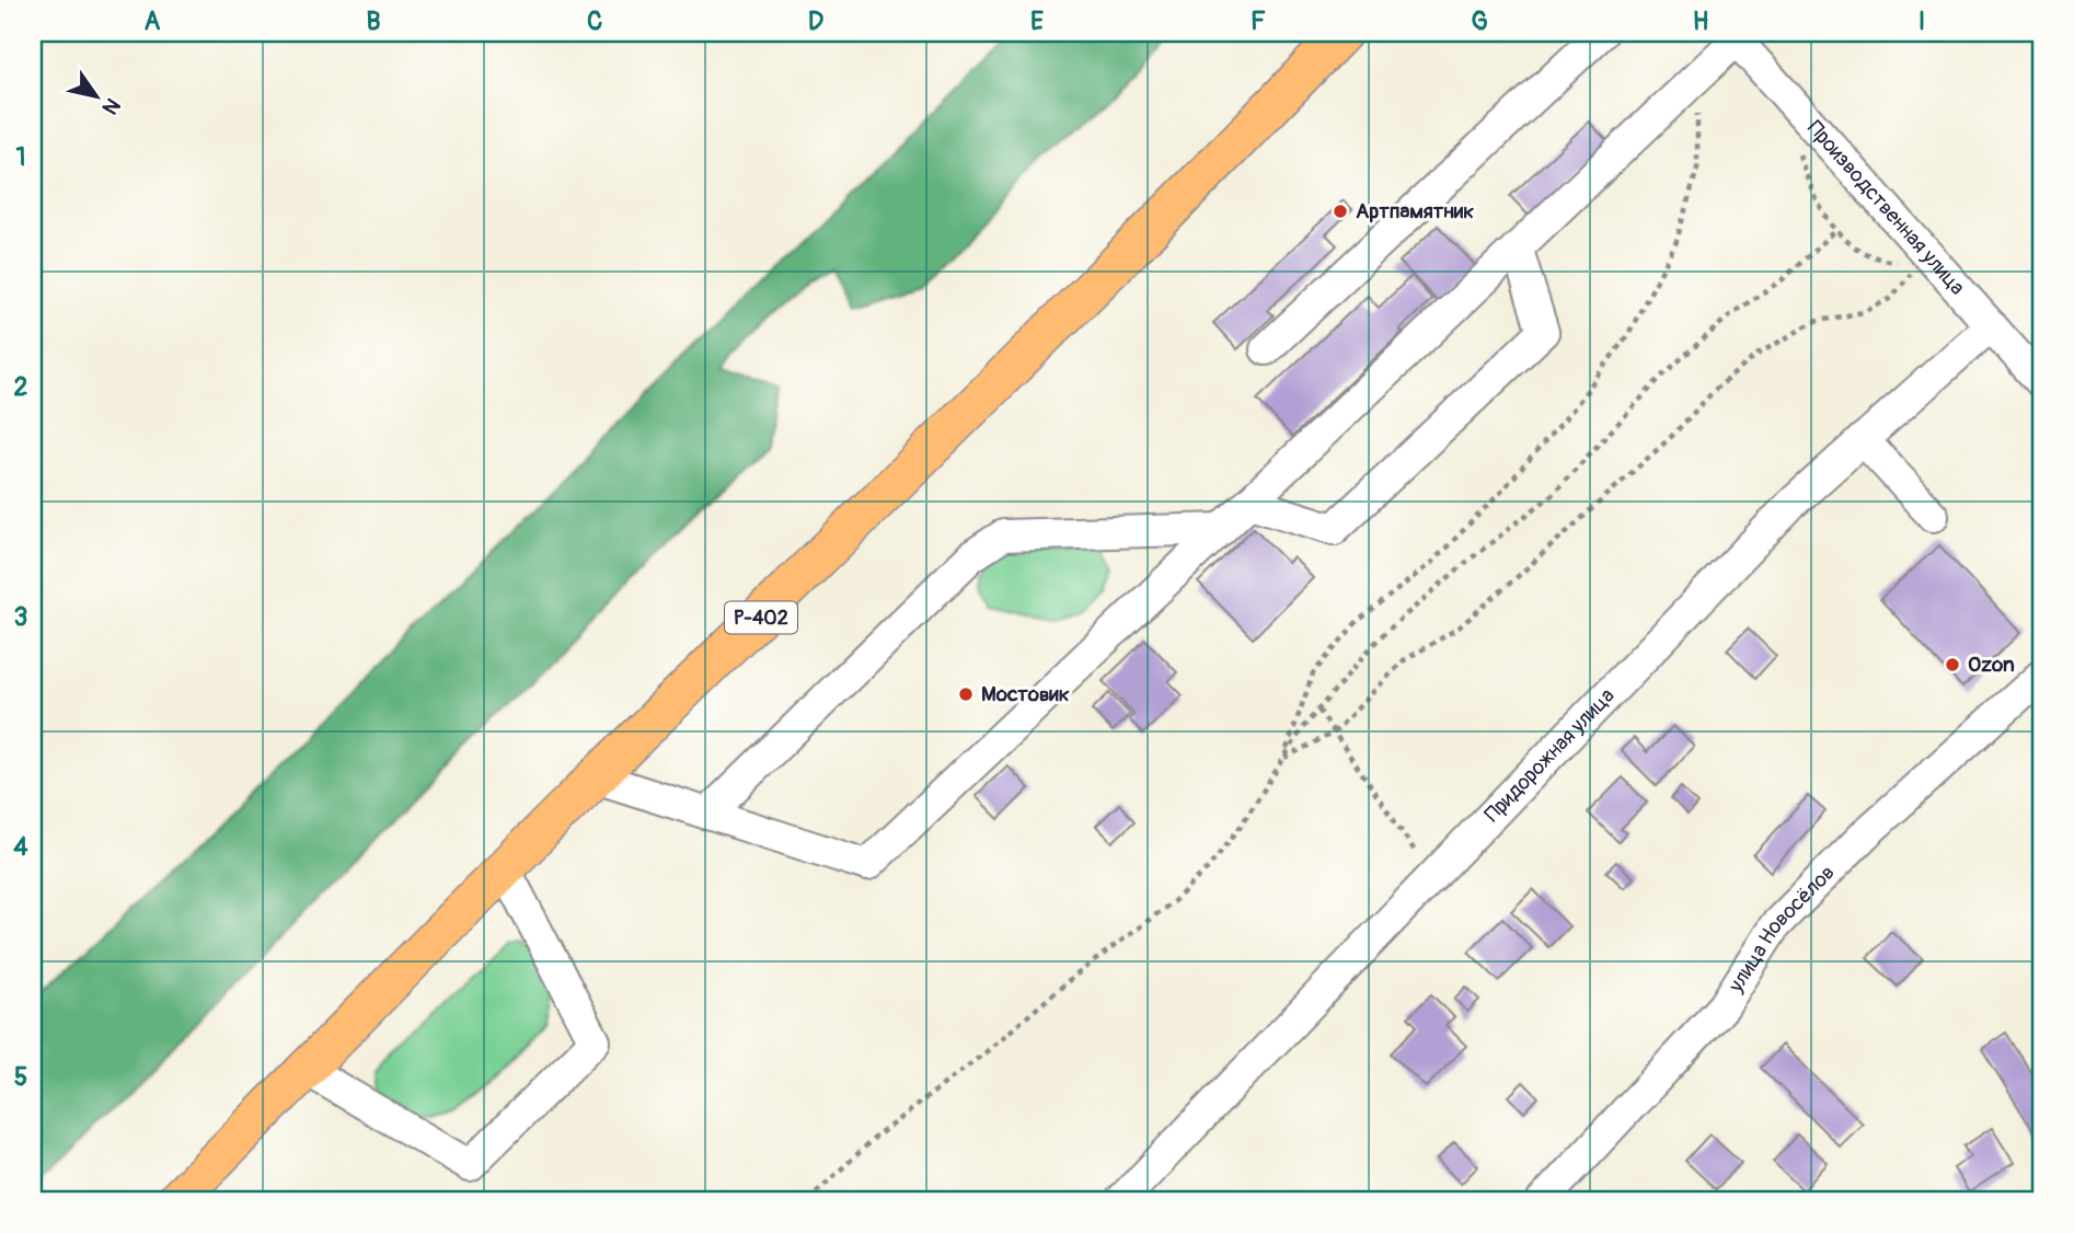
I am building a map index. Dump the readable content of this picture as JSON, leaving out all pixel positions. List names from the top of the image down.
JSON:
{
  "streets": {
    "main road": ["Р-402"],
    "street": ["Производственная улица", "Придорожная улица", "улица Новосёлов"]
  },
  "crossings": [
    ["Производственная улица", "Придорожная улица"]
  ],
  "places": ["Артпамятник", "Ozon", "Мостовик"],
  "north": "bottom right",
  "grid": {
    "columns": [
      "A",
      "B",
      "C",
      "D",
      "E",
      "F",
      "G",
      "H",
      "I"
    ],
    "rows": [
      "1",
      "2",
      "3",
      "4",
      "5"
    ]
  }
}
